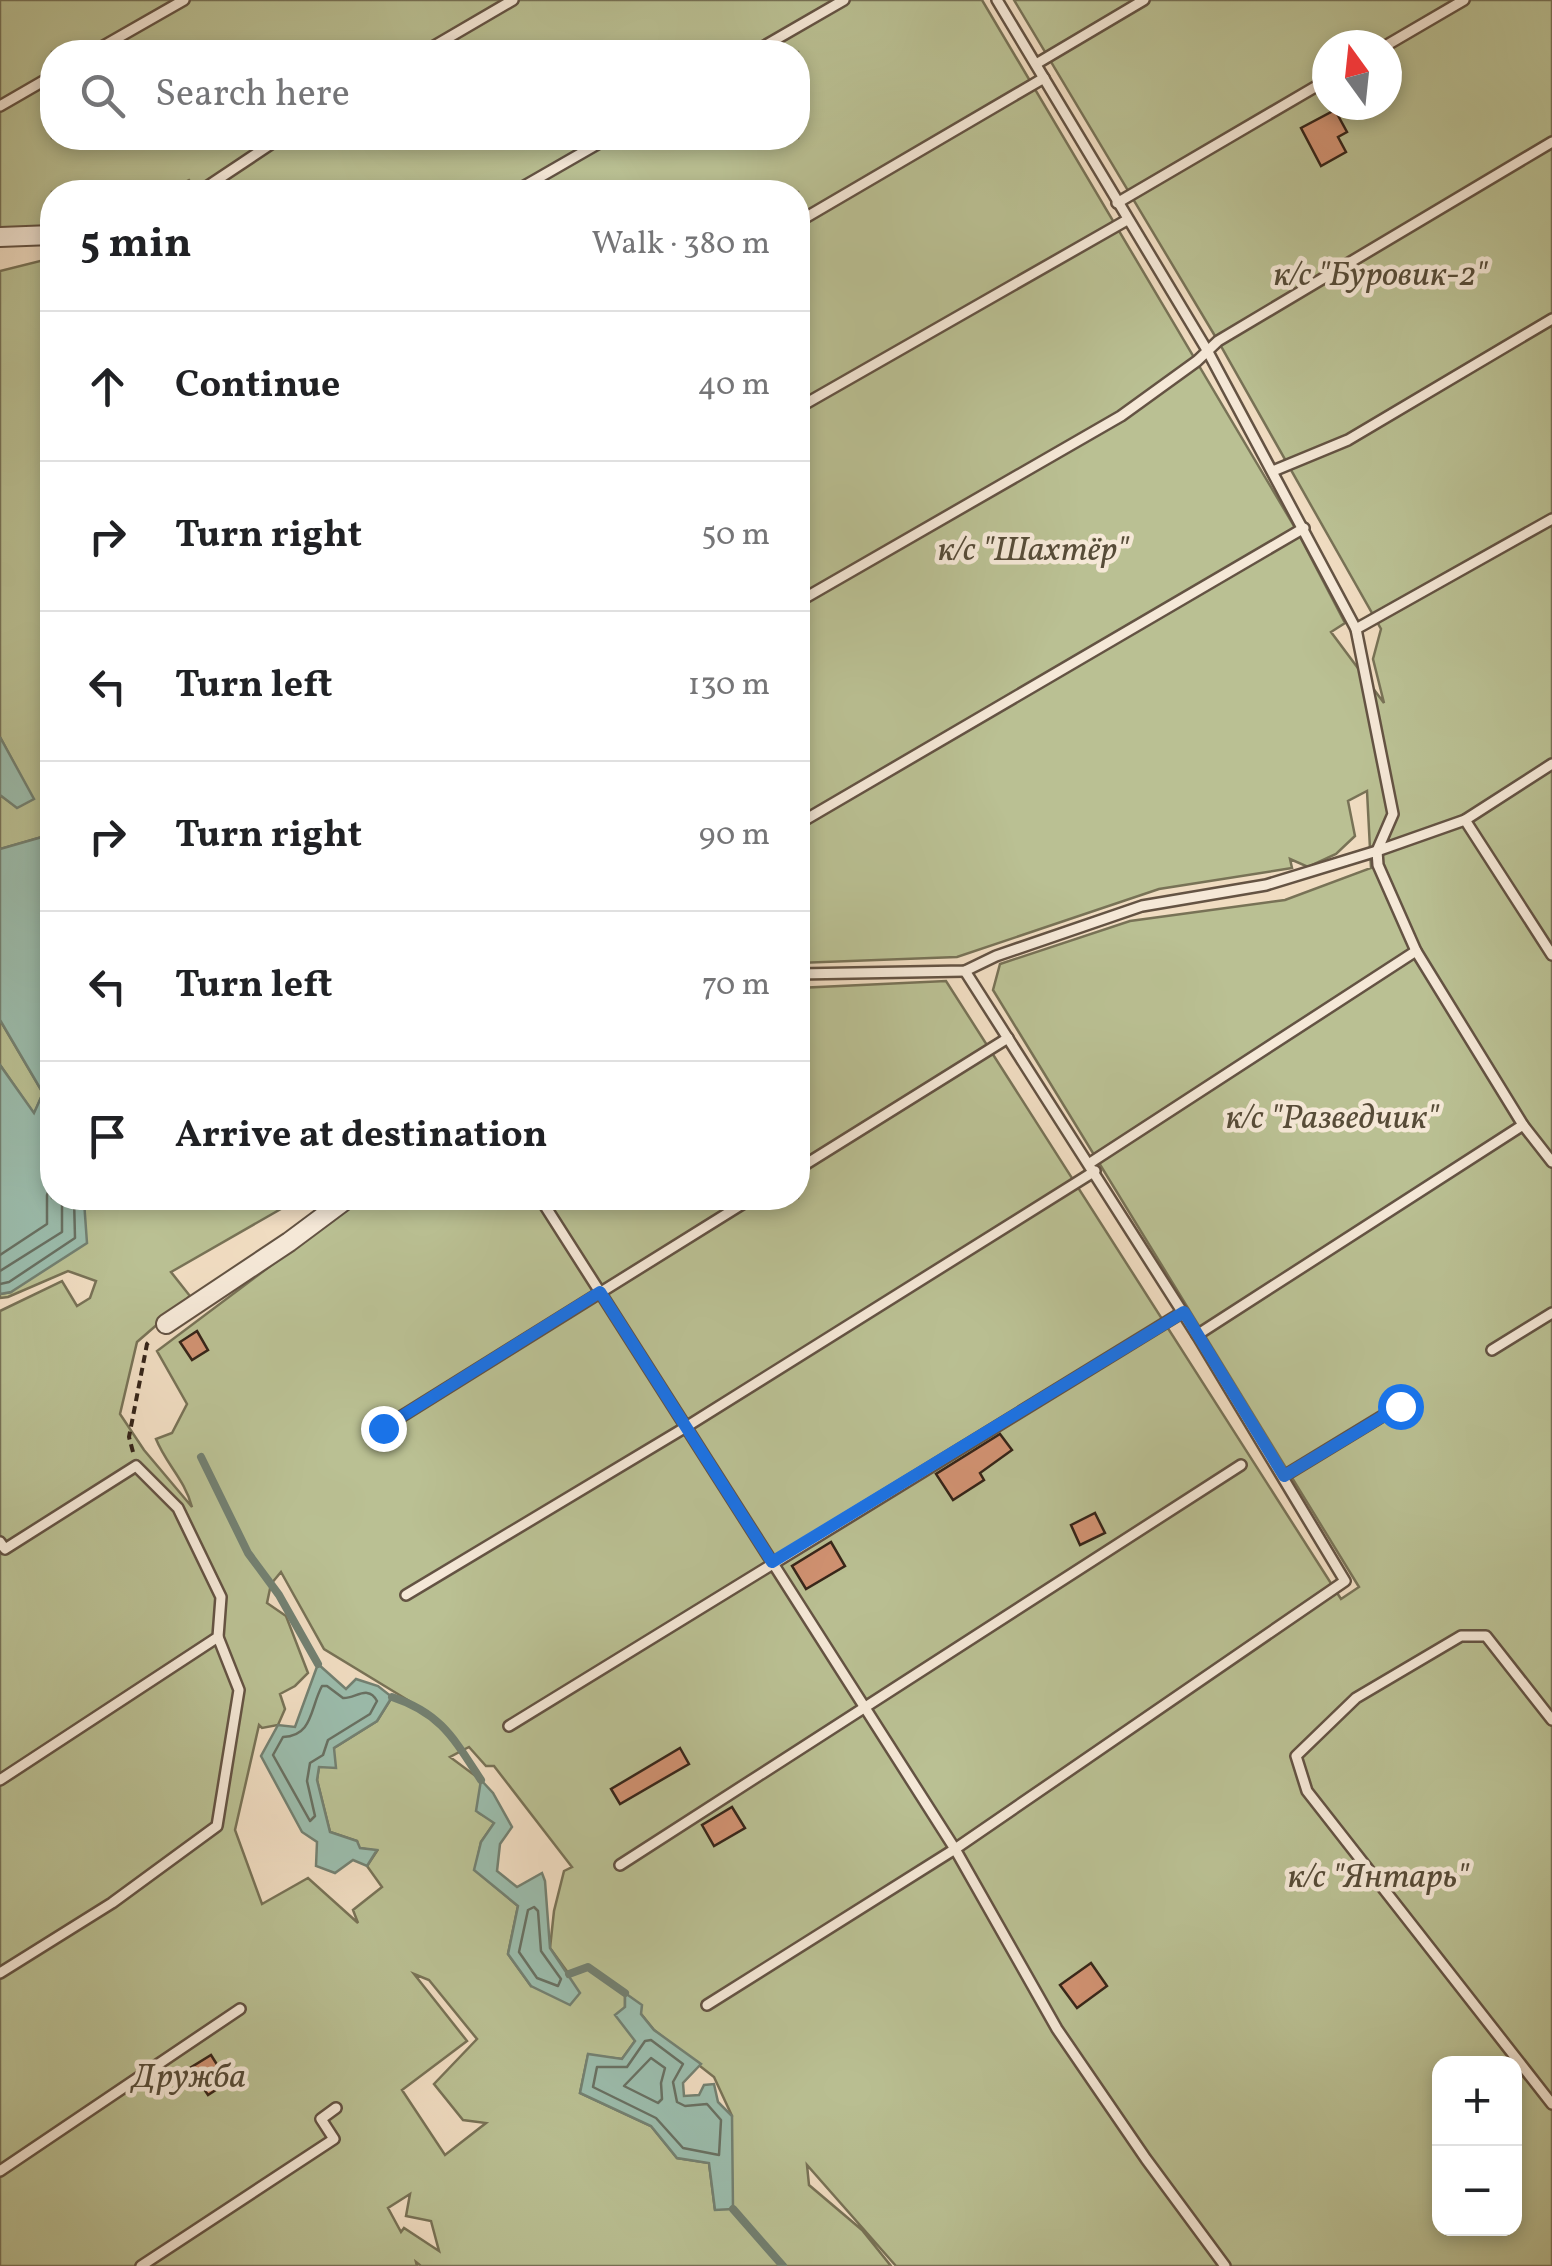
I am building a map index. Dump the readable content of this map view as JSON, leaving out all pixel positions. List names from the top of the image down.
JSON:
{
  "parks": [
    "к/с \"Буровик-2\"",
    "к/с \"Шахтёр\"",
    "к/с \"Разведчик\"",
    "к/с \"Янтарь\"",
    "Дружба"
  ],
  "north": "top",
  "page": {
    "search": "Search here",
    "heading": ["5 min", "Walk · 380 m"],
    "list": [
      ["Continue", "40 m"],
      ["Turn right", "50 m"],
      ["Turn left", "130 m"],
      ["Turn right", "90 m"],
      ["Turn left", "70 m"],
      "Arrive at destination"
    ],
    "map_buttons": ["+", "−"]
  }
}
